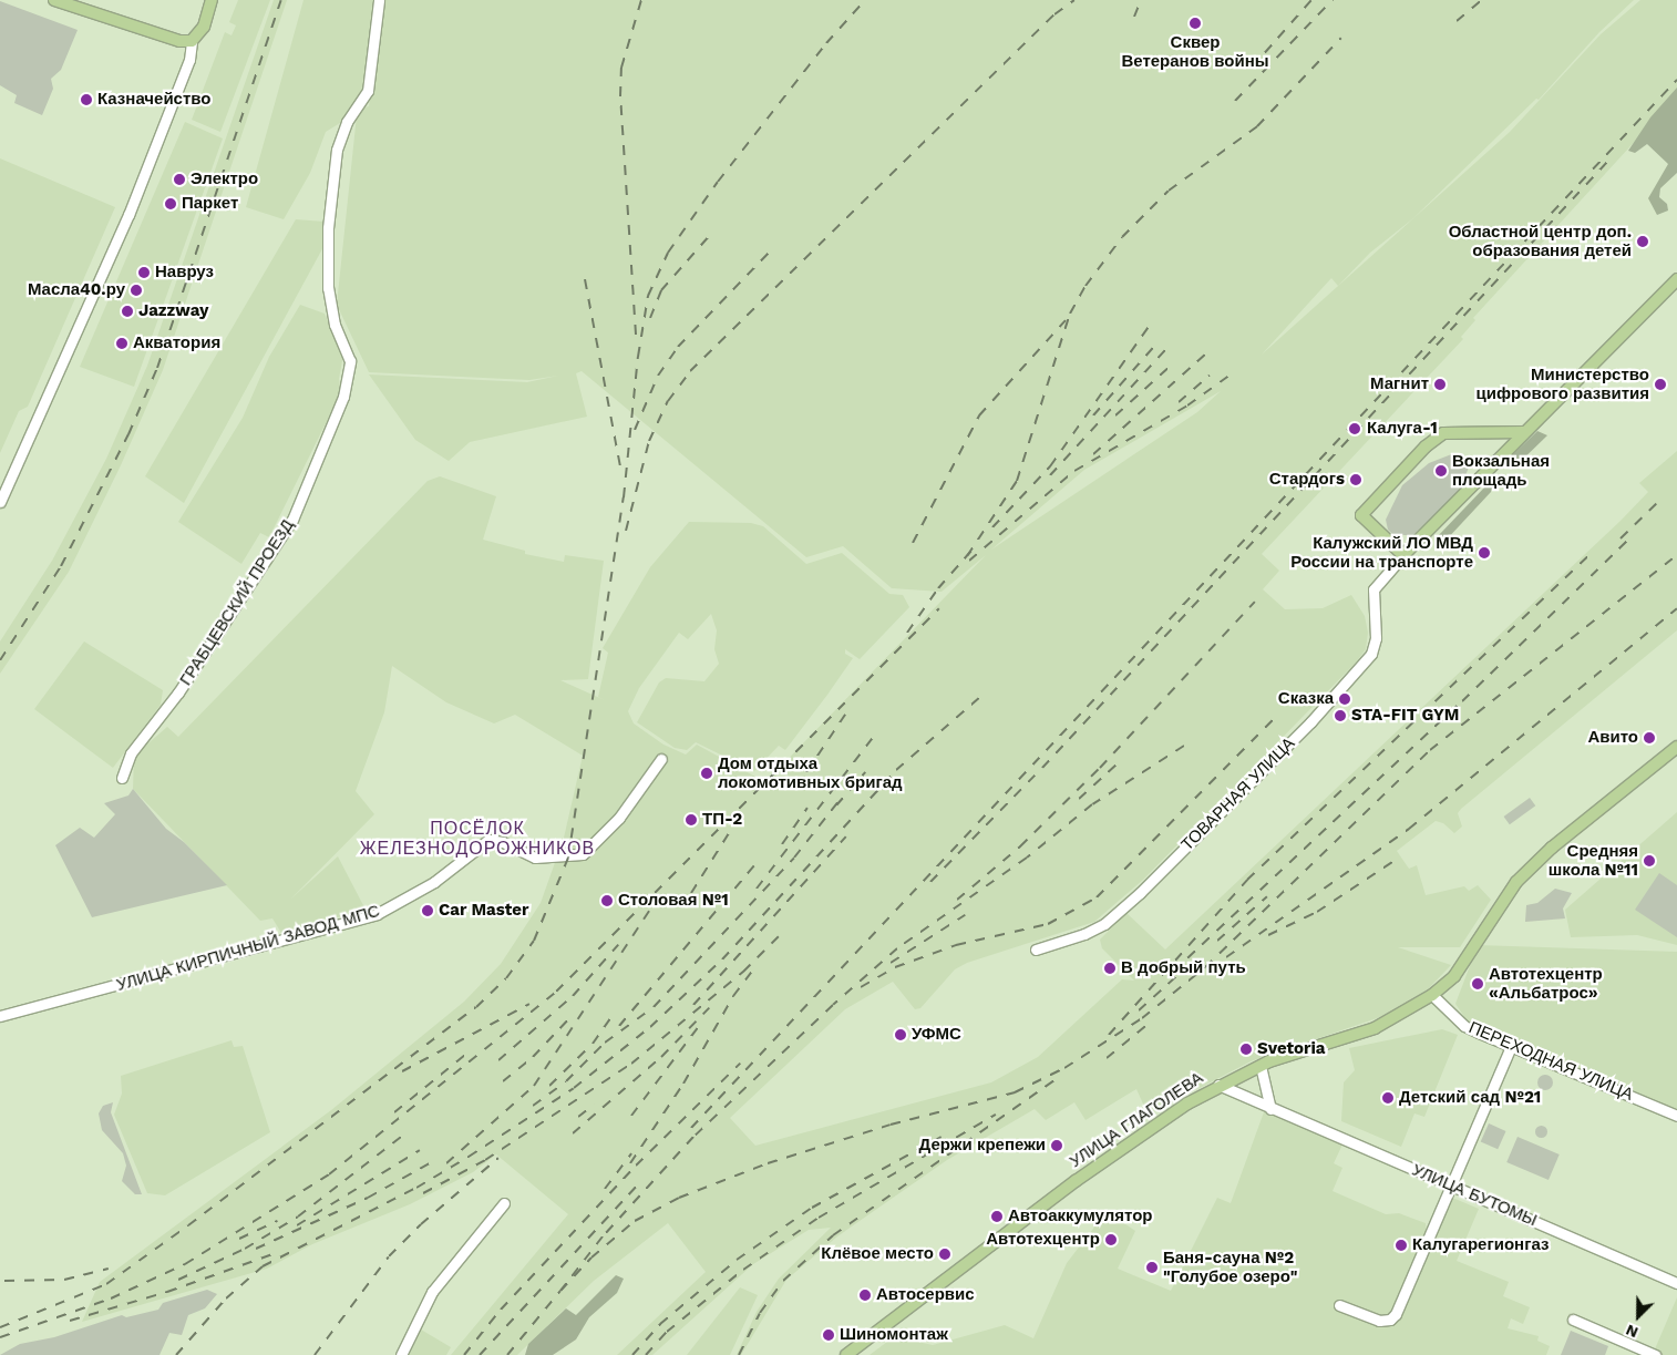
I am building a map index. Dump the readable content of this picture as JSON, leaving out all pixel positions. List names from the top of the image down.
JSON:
{
  "streets": {
    "main road": ["УЛИЦА ГЛАГОЛЕВА"],
    "street": [
      "ГРАБЦЕВСКИЙ ПРОЕЗД",
      "ТОВАРНАЯ УЛИЦА",
      "УЛИЦА КИРПИЧНЫЙ ЗАВОД МПС",
      "ПЕРЕХОДНАЯ УЛИЦА",
      "УЛИЦА БУТОМЫ"
    ]
  },
  "crossings": [
    ["ПЕРЕХОДНАЯ УЛИЦА", "УЛИЦА ГЛАГОЛЕВА"],
    ["УЛИЦА ГЛАГОЛЕВА", "УЛИЦА БУТОМЫ"]
  ],
  "districts": ["ПОСЁЛОК ЖЕЛЕЗНОДОРОЖНИКОВ"],
  "places": [
    "Сквер Ветеранов войны",
    "Казначейство",
    "Электро",
    "Паркет",
    "Областной центр доп. образования детей",
    "Навруз",
    "Масла40.ру",
    "Jazzway",
    "Акватория",
    "Магнит",
    "Министерство цифрового развития",
    "Калуга-1",
    "Вокзальная площадь",
    "Стардогs",
    "Калужский ЛО МВД России на транспорте",
    "Сказка",
    "STA-FIT GYM",
    "Авито",
    "Дом отдыха локомотивных бригад",
    "ТП-2",
    "Средняя школа №11",
    "Столовая №1",
    "Car Master",
    "В добрый путь",
    "Автотехцентр «Альбатрос»",
    "УФМС",
    "Svetoria",
    "Детский сад №21",
    "Держи крепежи",
    "Автоаккумулятор",
    "Автотехцентр",
    "Калугарегионгаз",
    "Клёвое место",
    "Баня-сауна №2 \"Голубое озеро\"",
    "Автосервис",
    "Шиномонтаж"
  ],
  "north": "bottom left"
}
